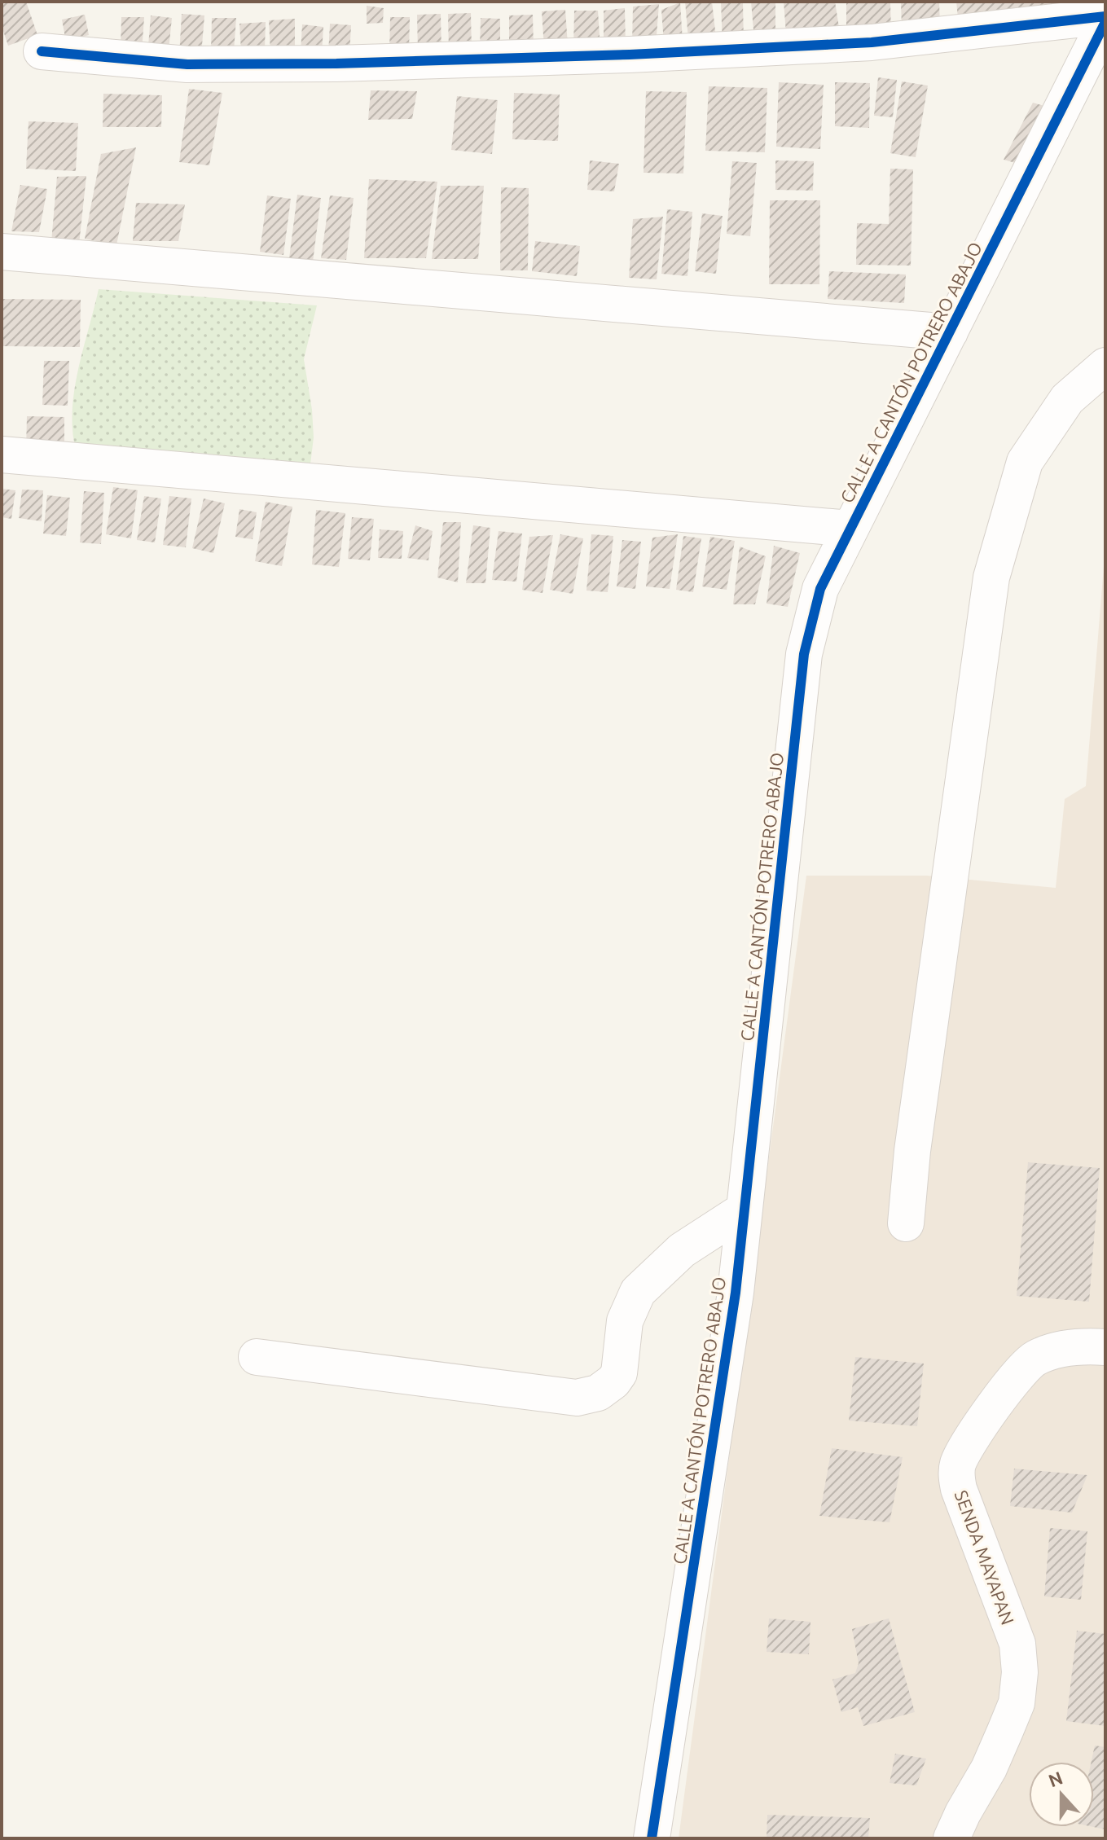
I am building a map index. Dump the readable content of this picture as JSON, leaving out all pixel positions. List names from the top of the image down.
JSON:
{
  "streets": {
    "street": ["CALLE A CANTÓN POTRERO ABAJO", "SENDA MAYAPAN"]
  },
  "north": "top"
}
